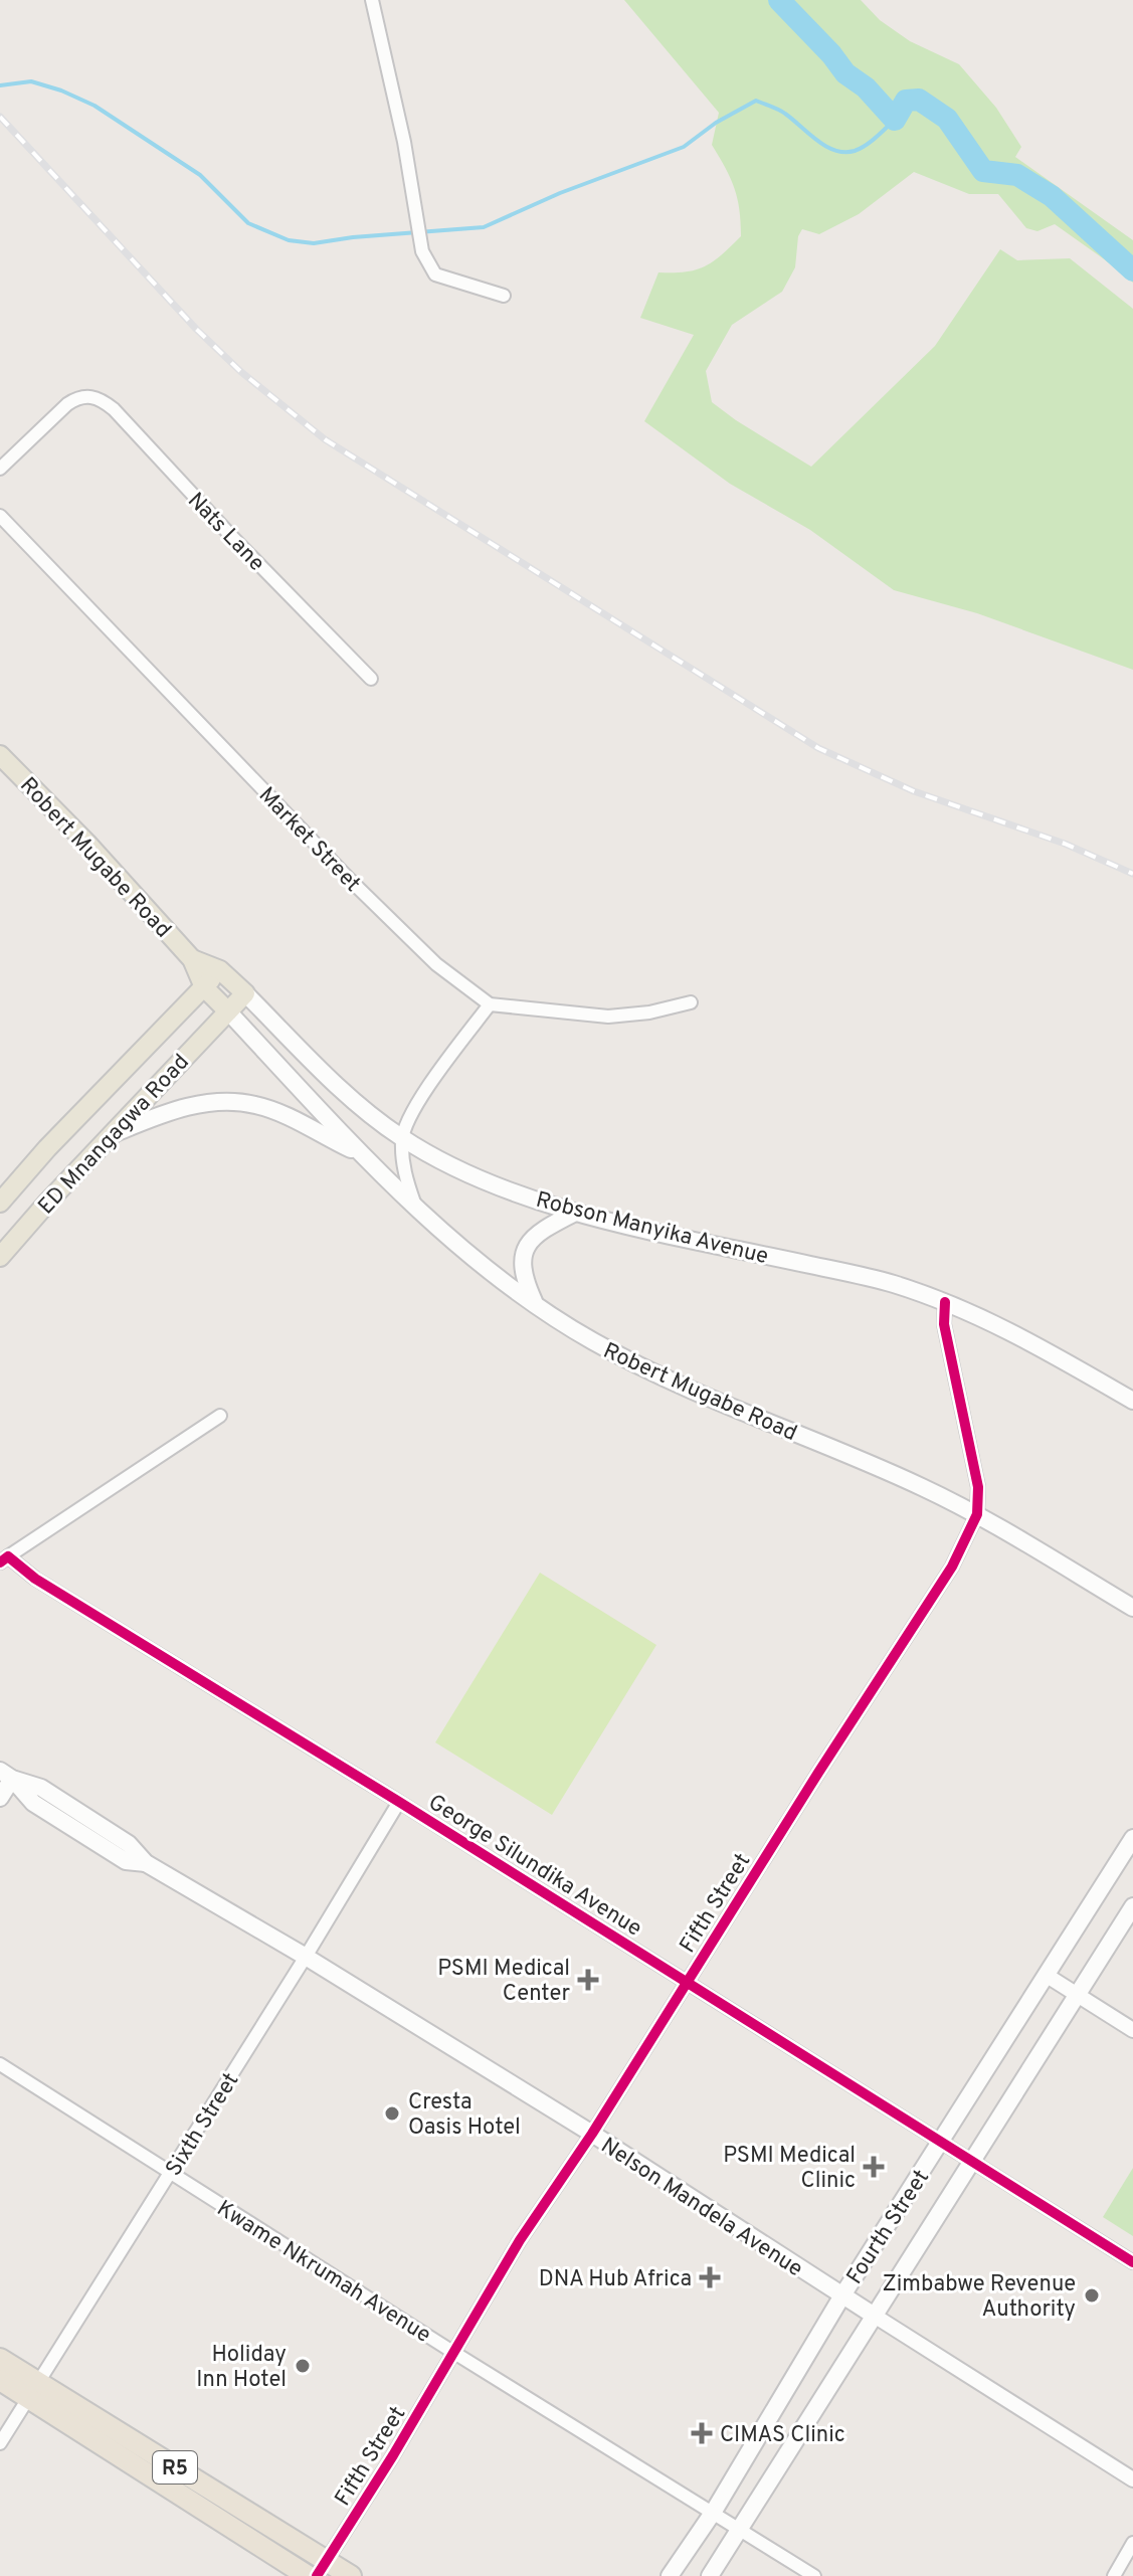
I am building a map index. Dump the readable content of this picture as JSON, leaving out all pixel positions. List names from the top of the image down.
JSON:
{
  "streets": {
    "highway": ["R5"],
    "main road": [
      "Robert Mugabe Road",
      "ED Mnangagwa Road",
      "Robson Manyika Avenue",
      "Nelson Mandela Avenue",
      "Fourth Street"
    ],
    "street": [
      "Nats Lane",
      "Market Street",
      "George Silundika Avenue",
      "Fifth Street",
      "Sixth Street",
      "Kwame Nkrumah Avenue"
    ]
  },
  "crossings": [
    ["Robert Mugabe Road", "ED Mnangagwa Road"],
    ["Robert Mugabe Road", "Robson Manyika Avenue"],
    ["Robert Mugabe Road", "Fifth Street"],
    ["ED Mnangagwa Road", "Robson Manyika Avenue"],
    ["Robson Manyika Avenue", "Fifth Street"],
    ["George Silundika Avenue", "Fifth Street"],
    ["George Silundika Avenue", "Sixth Street"],
    ["George Silundika Avenue", "Fourth Street"],
    ["Fifth Street", "Nelson Mandela Avenue"],
    ["Fifth Street", "Kwame Nkrumah Avenue"],
    ["Fifth Street", "R5"],
    ["Sixth Street", "Nelson Mandela Avenue"],
    ["Sixth Street", "Kwame Nkrumah Avenue"],
    ["Sixth Street", "R5"],
    ["Nelson Mandela Avenue", "Fourth Street"],
    ["Fourth Street", "Kwame Nkrumah Avenue"]
  ],
  "places": {
    "health": [
      "PSMI Medical Center",
      "PSMI Medical Clinic",
      "DNA Hub Africa",
      "CIMAS Clinic"
    ],
    "other": ["Cresta Oasis Hotel", "Zimbabwe Revenue Authority", "Holiday Inn Hotel"]
  }
}
